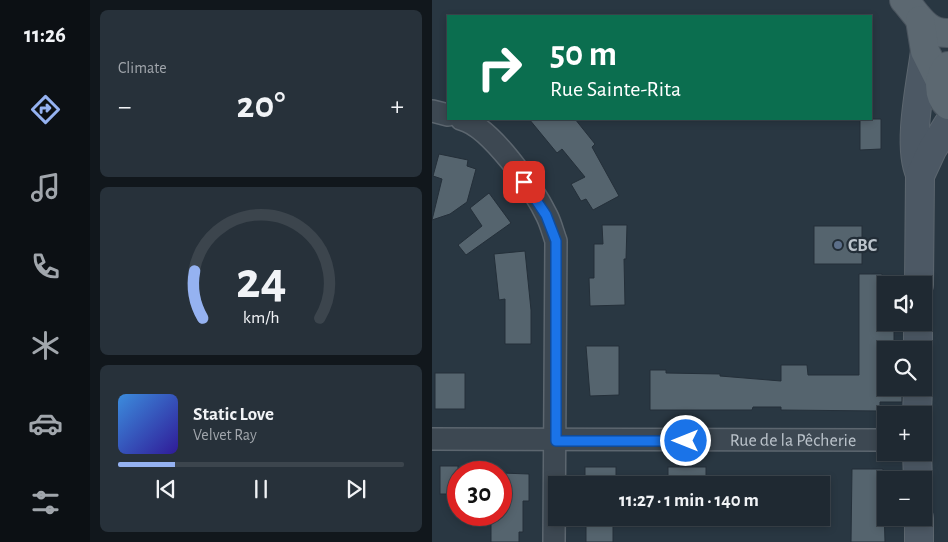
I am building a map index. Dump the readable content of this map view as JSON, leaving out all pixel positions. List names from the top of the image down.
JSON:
{
  "streets": {
    "street": ["Rue de la Pêcherie"]
  },
  "places": ["CBC"],
  "page": {
    "tabs": "11:26",
    "tile": "Climate",
    "turn": ["50 m", "Rue Sainte-Rita"],
    "heat": ["−", "20°", "+"],
    "map_buttons": ["+", "−"],
    "song": ["Static Love", "Velvet Ray"],
    "limit": "30",
    "trip": "11:27 · 1 min · 140 m",
    "gauge": ["24", "km/h"]
  }
}
